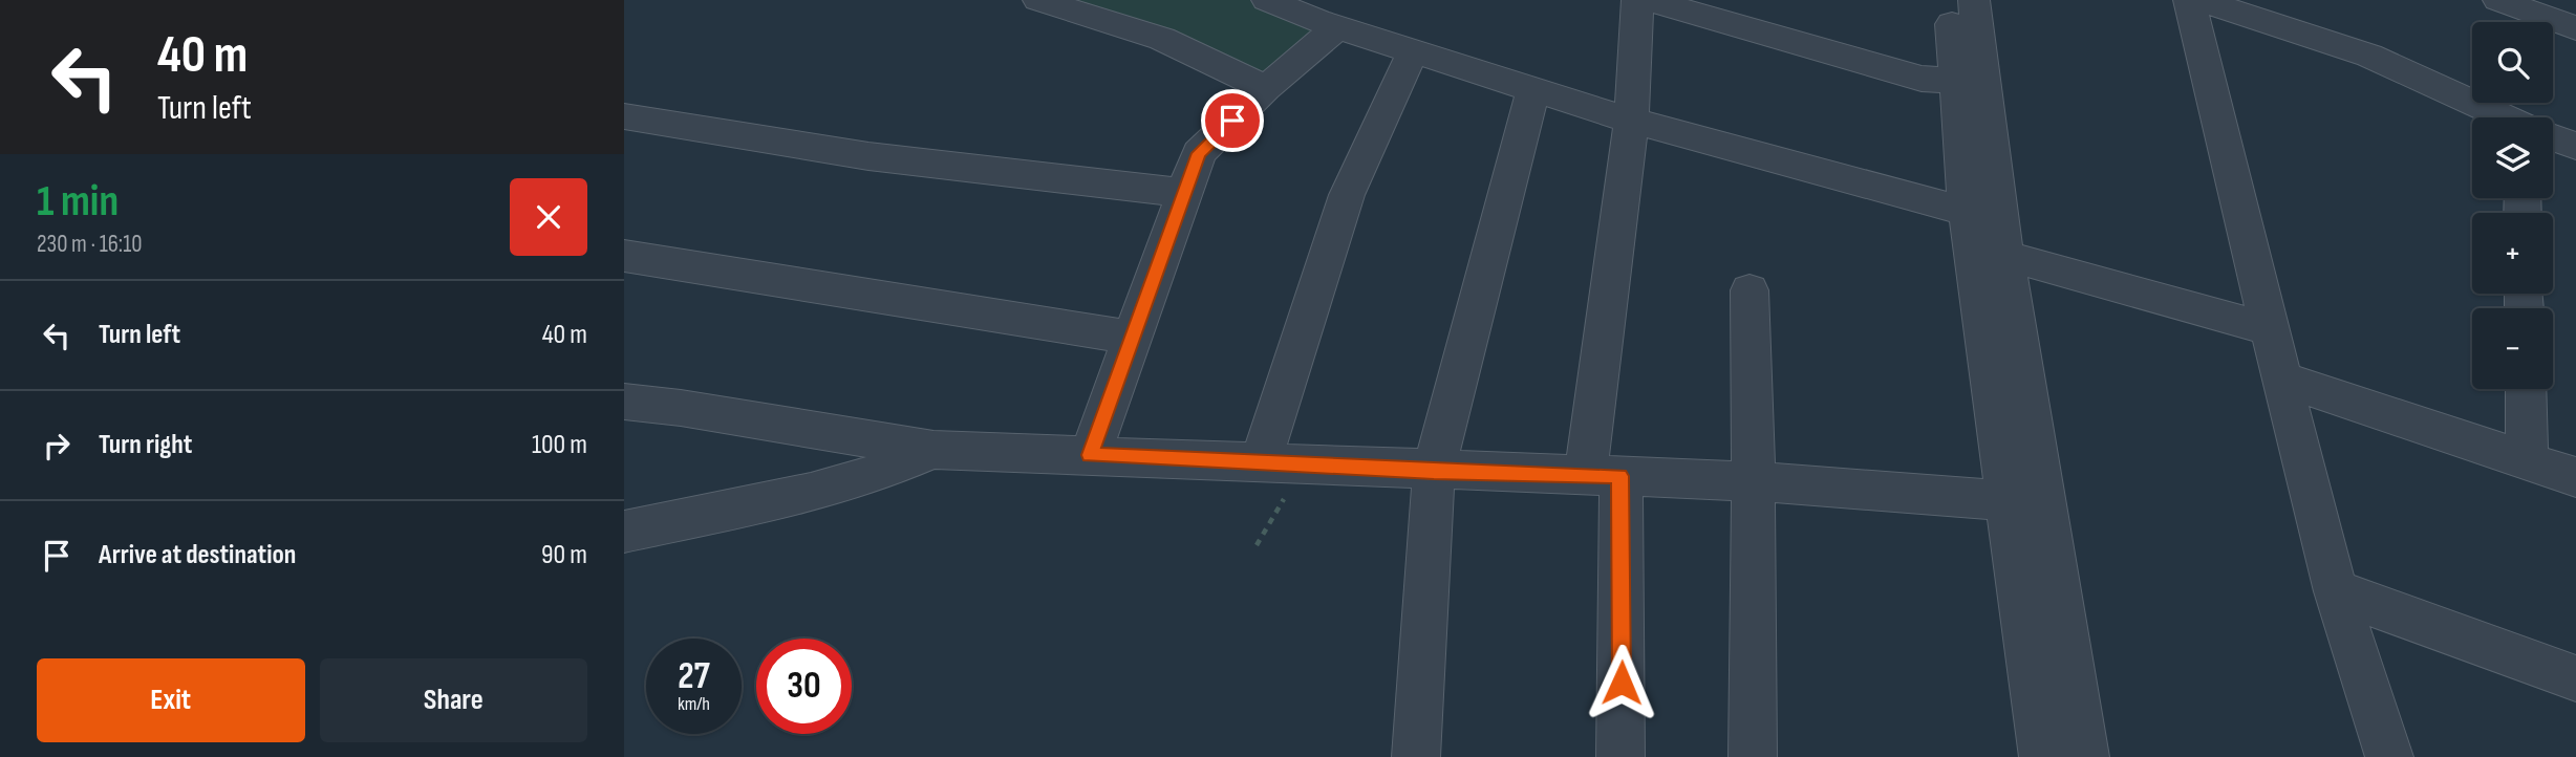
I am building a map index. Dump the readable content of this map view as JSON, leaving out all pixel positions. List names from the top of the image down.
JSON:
{
  "page": {
    "turn": ["40 m", "Turn left"],
    "map_buttons": ["+", "−"],
    "heading": ["1 min", "230 m · 16:10"],
    "list": [
      {
        "name": "Turn left",
        "value": "40 m"
      },
      {
        "name": "Turn right",
        "value": "100 m"
      },
      {
        "name": "Arrive at destination",
        "value": "90 m"
      }
    ],
    "speed": "27 km/h",
    "limit": "30",
    "buttons": ["Exit", "Share"]
  }
}
